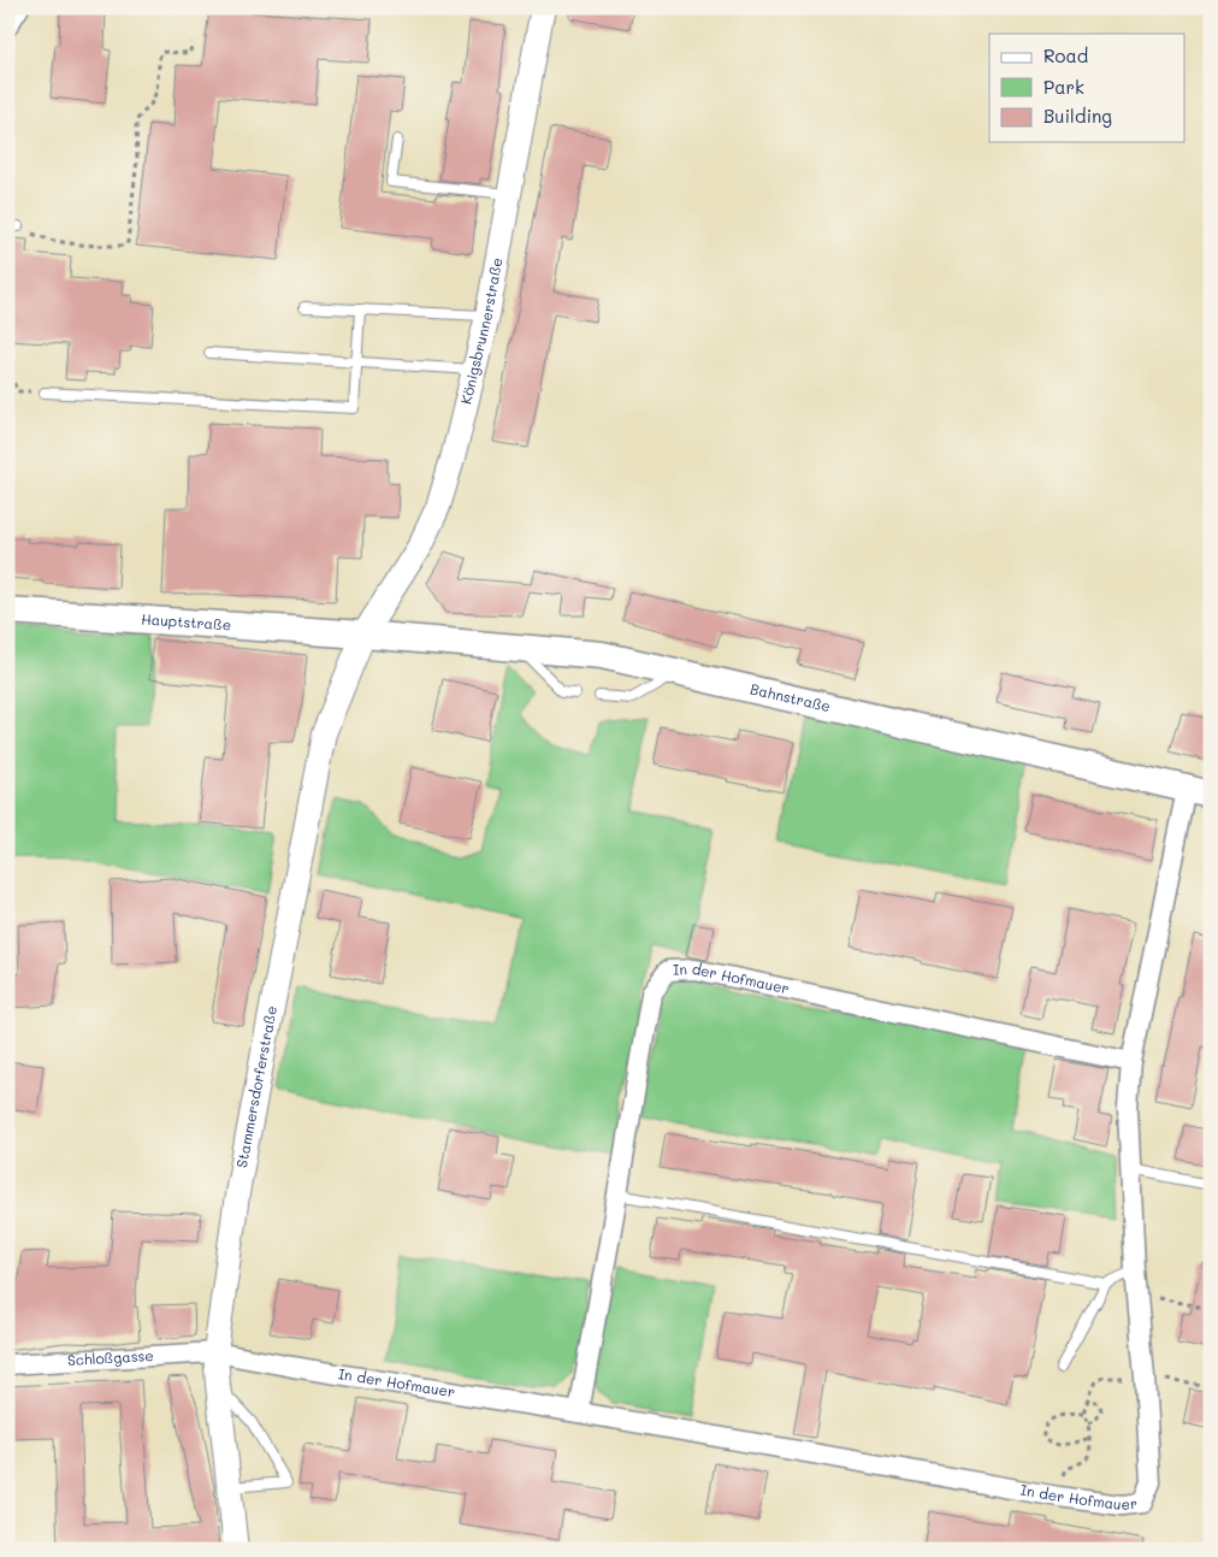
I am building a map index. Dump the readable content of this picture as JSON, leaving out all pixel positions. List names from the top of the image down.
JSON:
{
  "streets": {
    "main road": ["Hauptstraße", "Bahnstraße"],
    "street": [
      "Königsbrunnerstraße",
      "In der Hofmauer",
      "Stammersdorferstraße",
      "Schloßgasse"
    ]
  },
  "crossings": [
    ["Königsbrunnerstraße", "Hauptstraße"],
    ["Königsbrunnerstraße", "Bahnstraße"],
    ["Königsbrunnerstraße", "Stammersdorferstraße"],
    ["Hauptstraße", "Bahnstraße"],
    ["Hauptstraße", "Stammersdorferstraße"],
    ["Bahnstraße", "In der Hofmauer"],
    ["Bahnstraße", "Stammersdorferstraße"],
    ["In der Hofmauer", "Stammersdorferstraße"],
    ["In der Hofmauer", "Schloßgasse"],
    ["Stammersdorferstraße", "Schloßgasse"]
  ],
  "legend": ["Road", "Park", "Building"]
}
